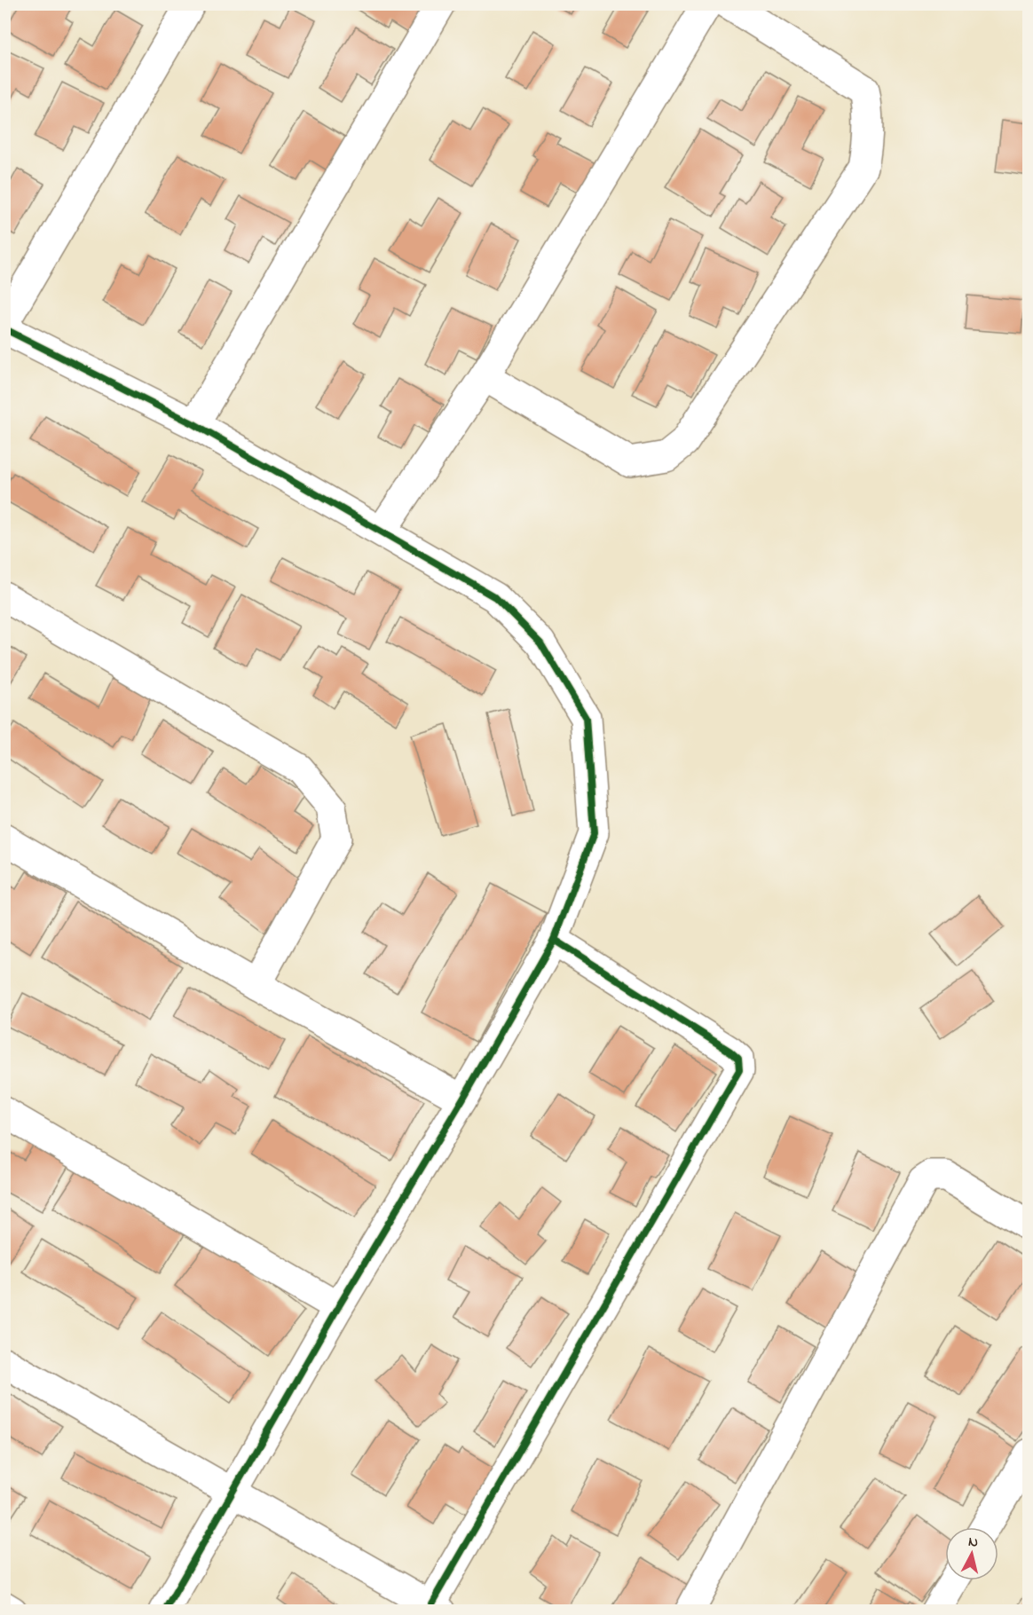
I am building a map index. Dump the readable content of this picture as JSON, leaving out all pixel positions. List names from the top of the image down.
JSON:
{
  "north": "top"
}
